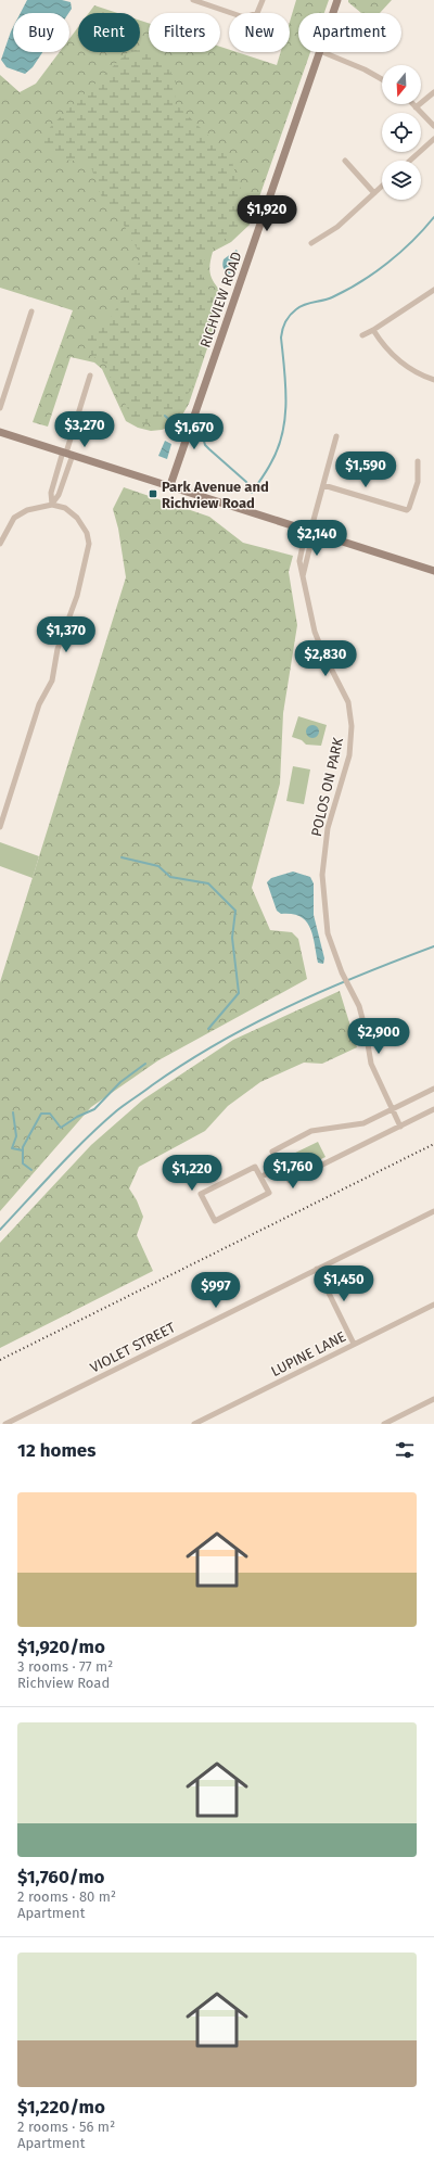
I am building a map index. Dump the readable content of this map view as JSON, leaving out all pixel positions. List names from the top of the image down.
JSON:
{
  "streets": {
    "street": [
      "RICHVIEW ROAD",
      "POLOS ON PARK",
      "VIOLET STREET",
      "LUPINE LANE"
    ]
  },
  "places": {
    "transit": ["Park Avenue and Richview Road"]
  },
  "north": "bottom",
  "page": {
    "chip": [
      "Buy",
      "Rent",
      "Filters",
      "New",
      "Apartment"
    ],
    "price": [
      "$1,920",
      "$3,270",
      "$1,670",
      "$1,590",
      "$2,140",
      "$1,370",
      "$2,830",
      "$2,900",
      "$1,760",
      "$1,220",
      "$1,450",
      "$997"
    ],
    "heading": "12 homes",
    "list": [
      {
        "name": "$1,920/mo",
        "note": "3 rooms · 77 m² · Richview Road"
      },
      {
        "name": "$1,760/mo",
        "note": "2 rooms · 80 m² · Apartment"
      },
      {
        "name": "$1,220/mo",
        "note": "2 rooms · 56 m² · Apartment"
      }
    ]
  }
}
